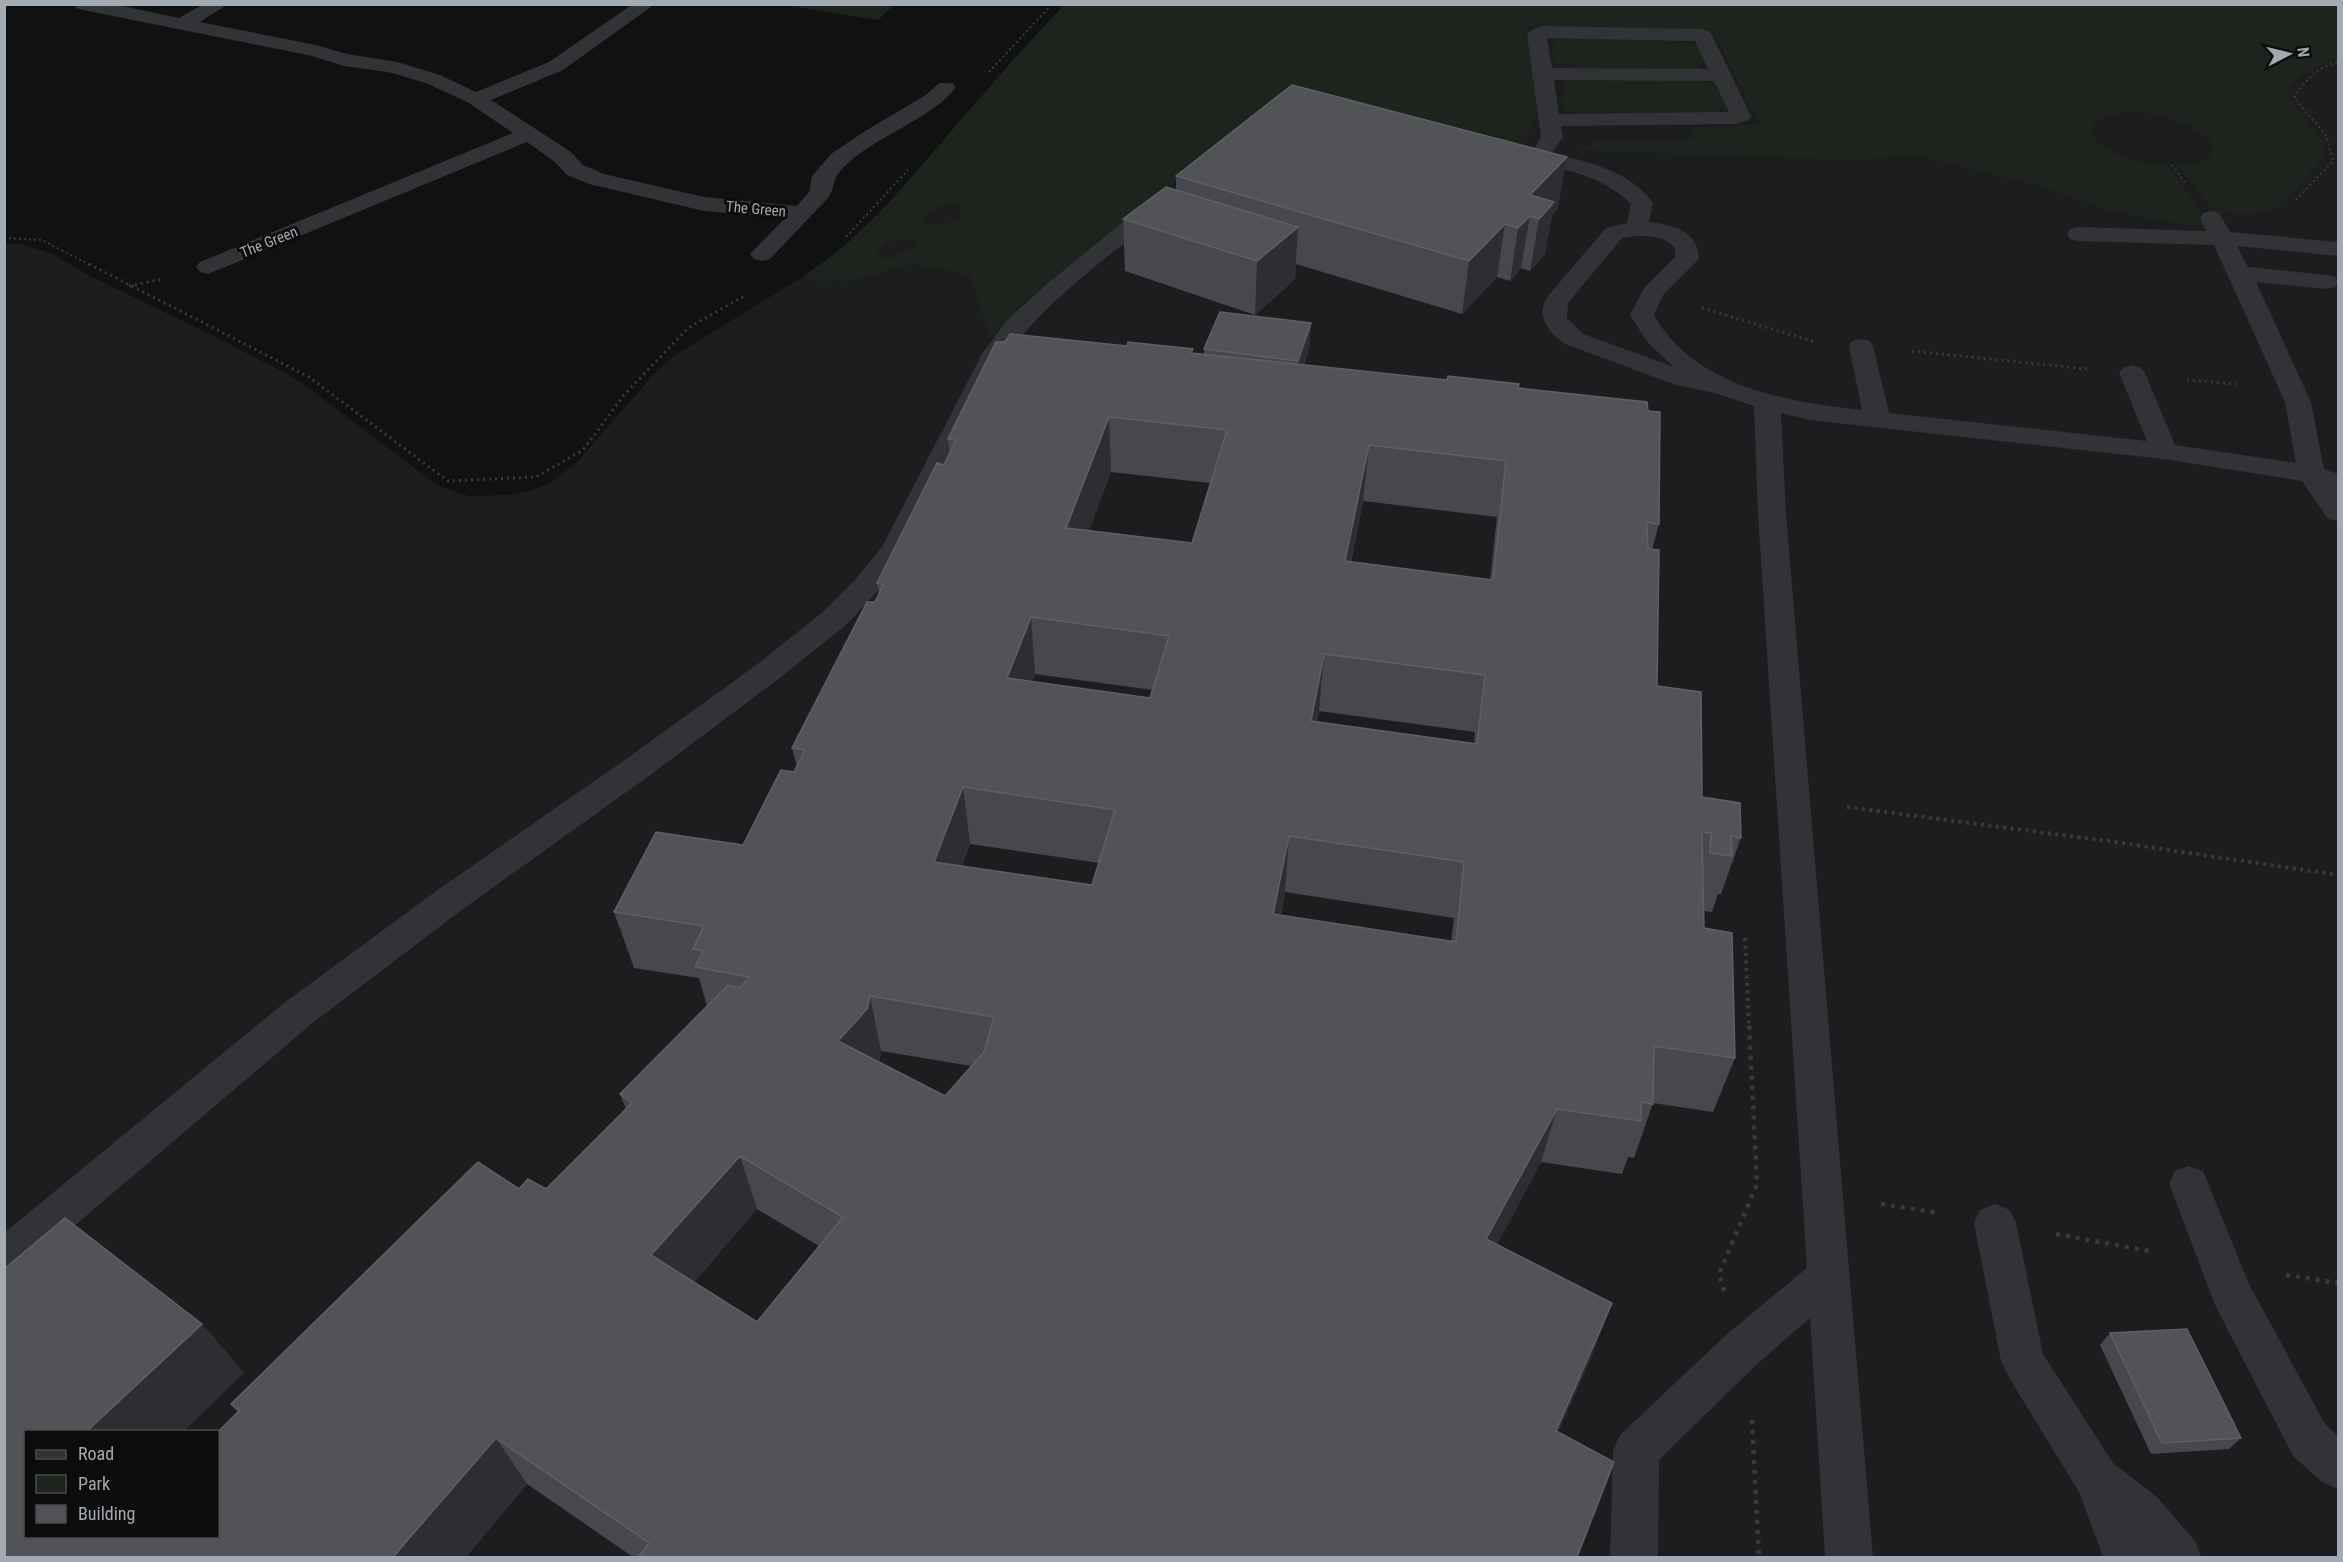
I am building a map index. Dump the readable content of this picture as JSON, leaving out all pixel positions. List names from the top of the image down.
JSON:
{
  "streets": {
    "street": ["The Green"]
  },
  "legend": ["Road", "Park", "Building"],
  "north": "right"
}
